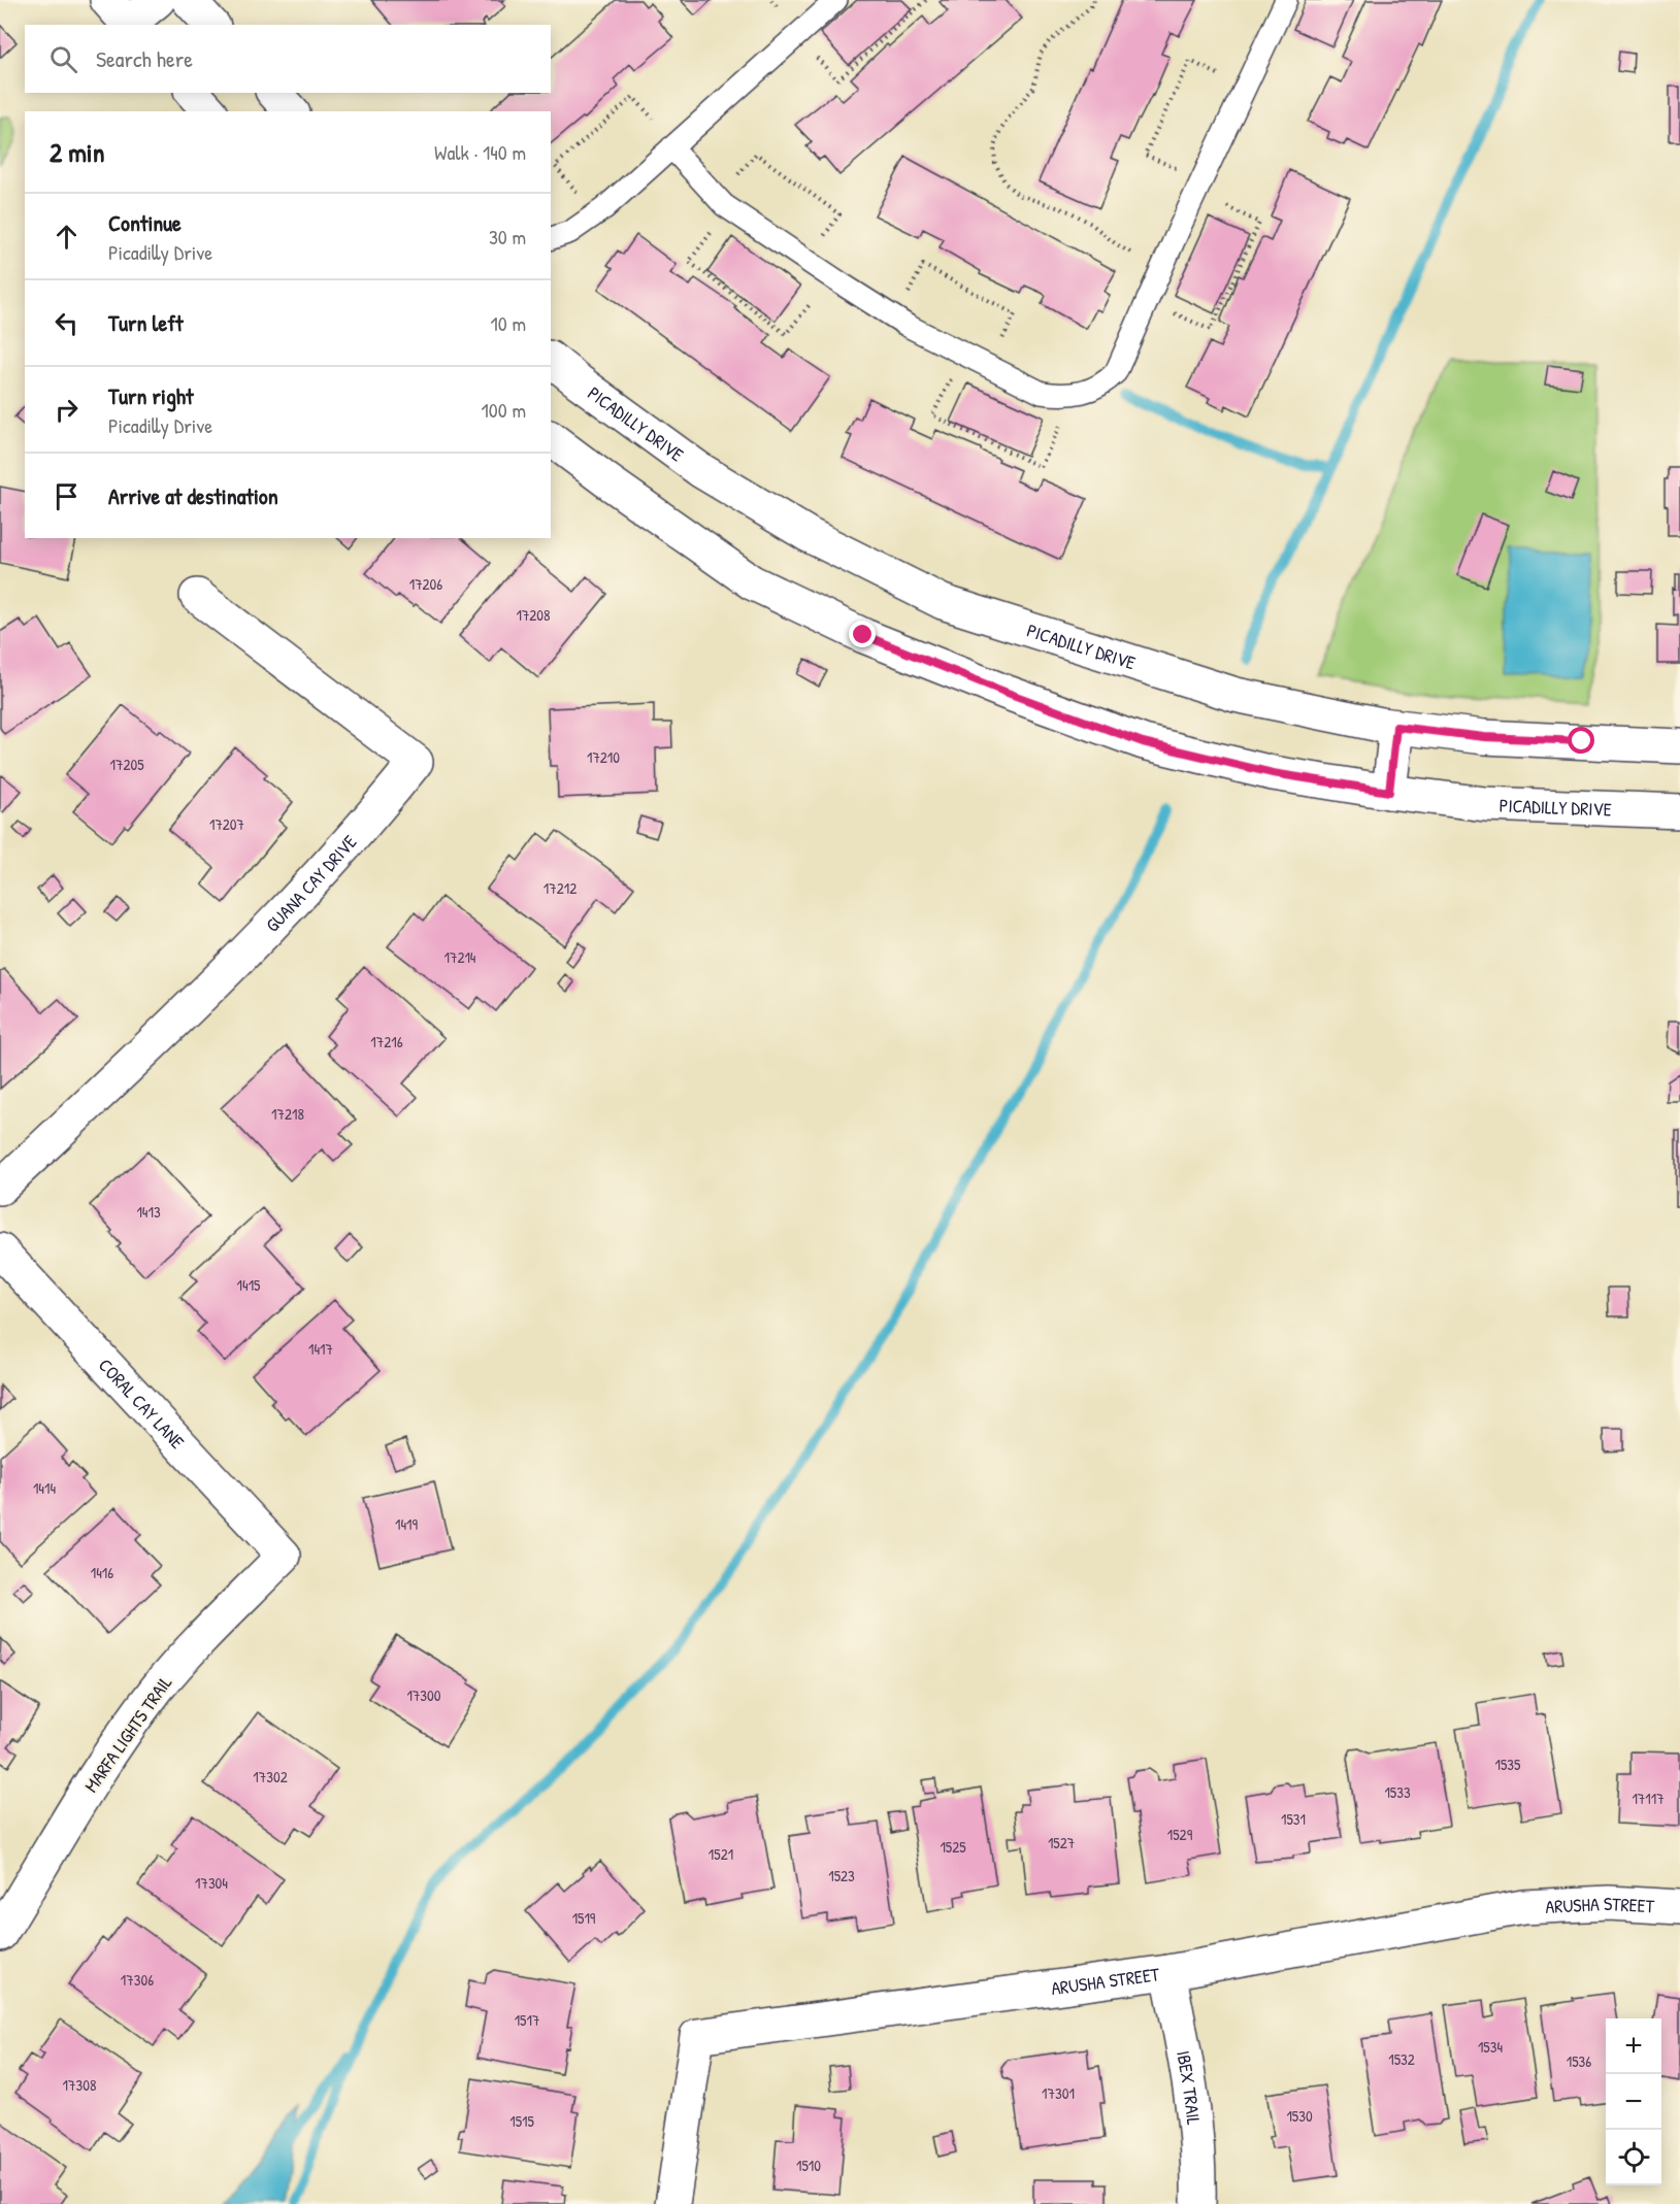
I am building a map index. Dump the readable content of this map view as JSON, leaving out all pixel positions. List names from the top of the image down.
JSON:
{
  "streets": {
    "street": [
      "PICADILLY DRIVE",
      "GUANA CAY DRIVE",
      "CORAL CAY LANE",
      "MARFA LIGHTS TRAIL",
      "ARUSHA STREET",
      "IBEX TRAIL"
    ]
  },
  "crossings": [
    ["CORAL CAY LANE", "MARFA LIGHTS TRAIL"],
    ["ARUSHA STREET", "IBEX TRAIL"]
  ],
  "house_numbers": [
    "17206",
    "17208",
    "17210",
    "17205",
    "17207",
    "17212",
    "17214",
    "17216",
    "17218",
    "1413",
    "1415",
    "1417",
    "1414",
    "1419",
    "1416",
    "17300",
    "1535",
    "17302",
    "1533",
    "17117",
    "1531",
    "1529",
    "1527",
    "1525",
    "1521",
    "1523",
    "17304",
    "1519",
    "17306",
    "1517",
    "1534",
    "1532",
    "1536",
    "17308",
    "17301",
    "1530",
    "1515",
    "1510"
  ],
  "page": {
    "search": "Search here",
    "heading": ["2 min", "Walk · 140 m"],
    "list": [
      ["Continue", "Picadilly Drive", "30 m"],
      ["Turn left", "10 m"],
      ["Turn right", "Picadilly Drive", "100 m"],
      "Arrive at destination"
    ],
    "map_buttons": ["+", "−"]
  }
}
